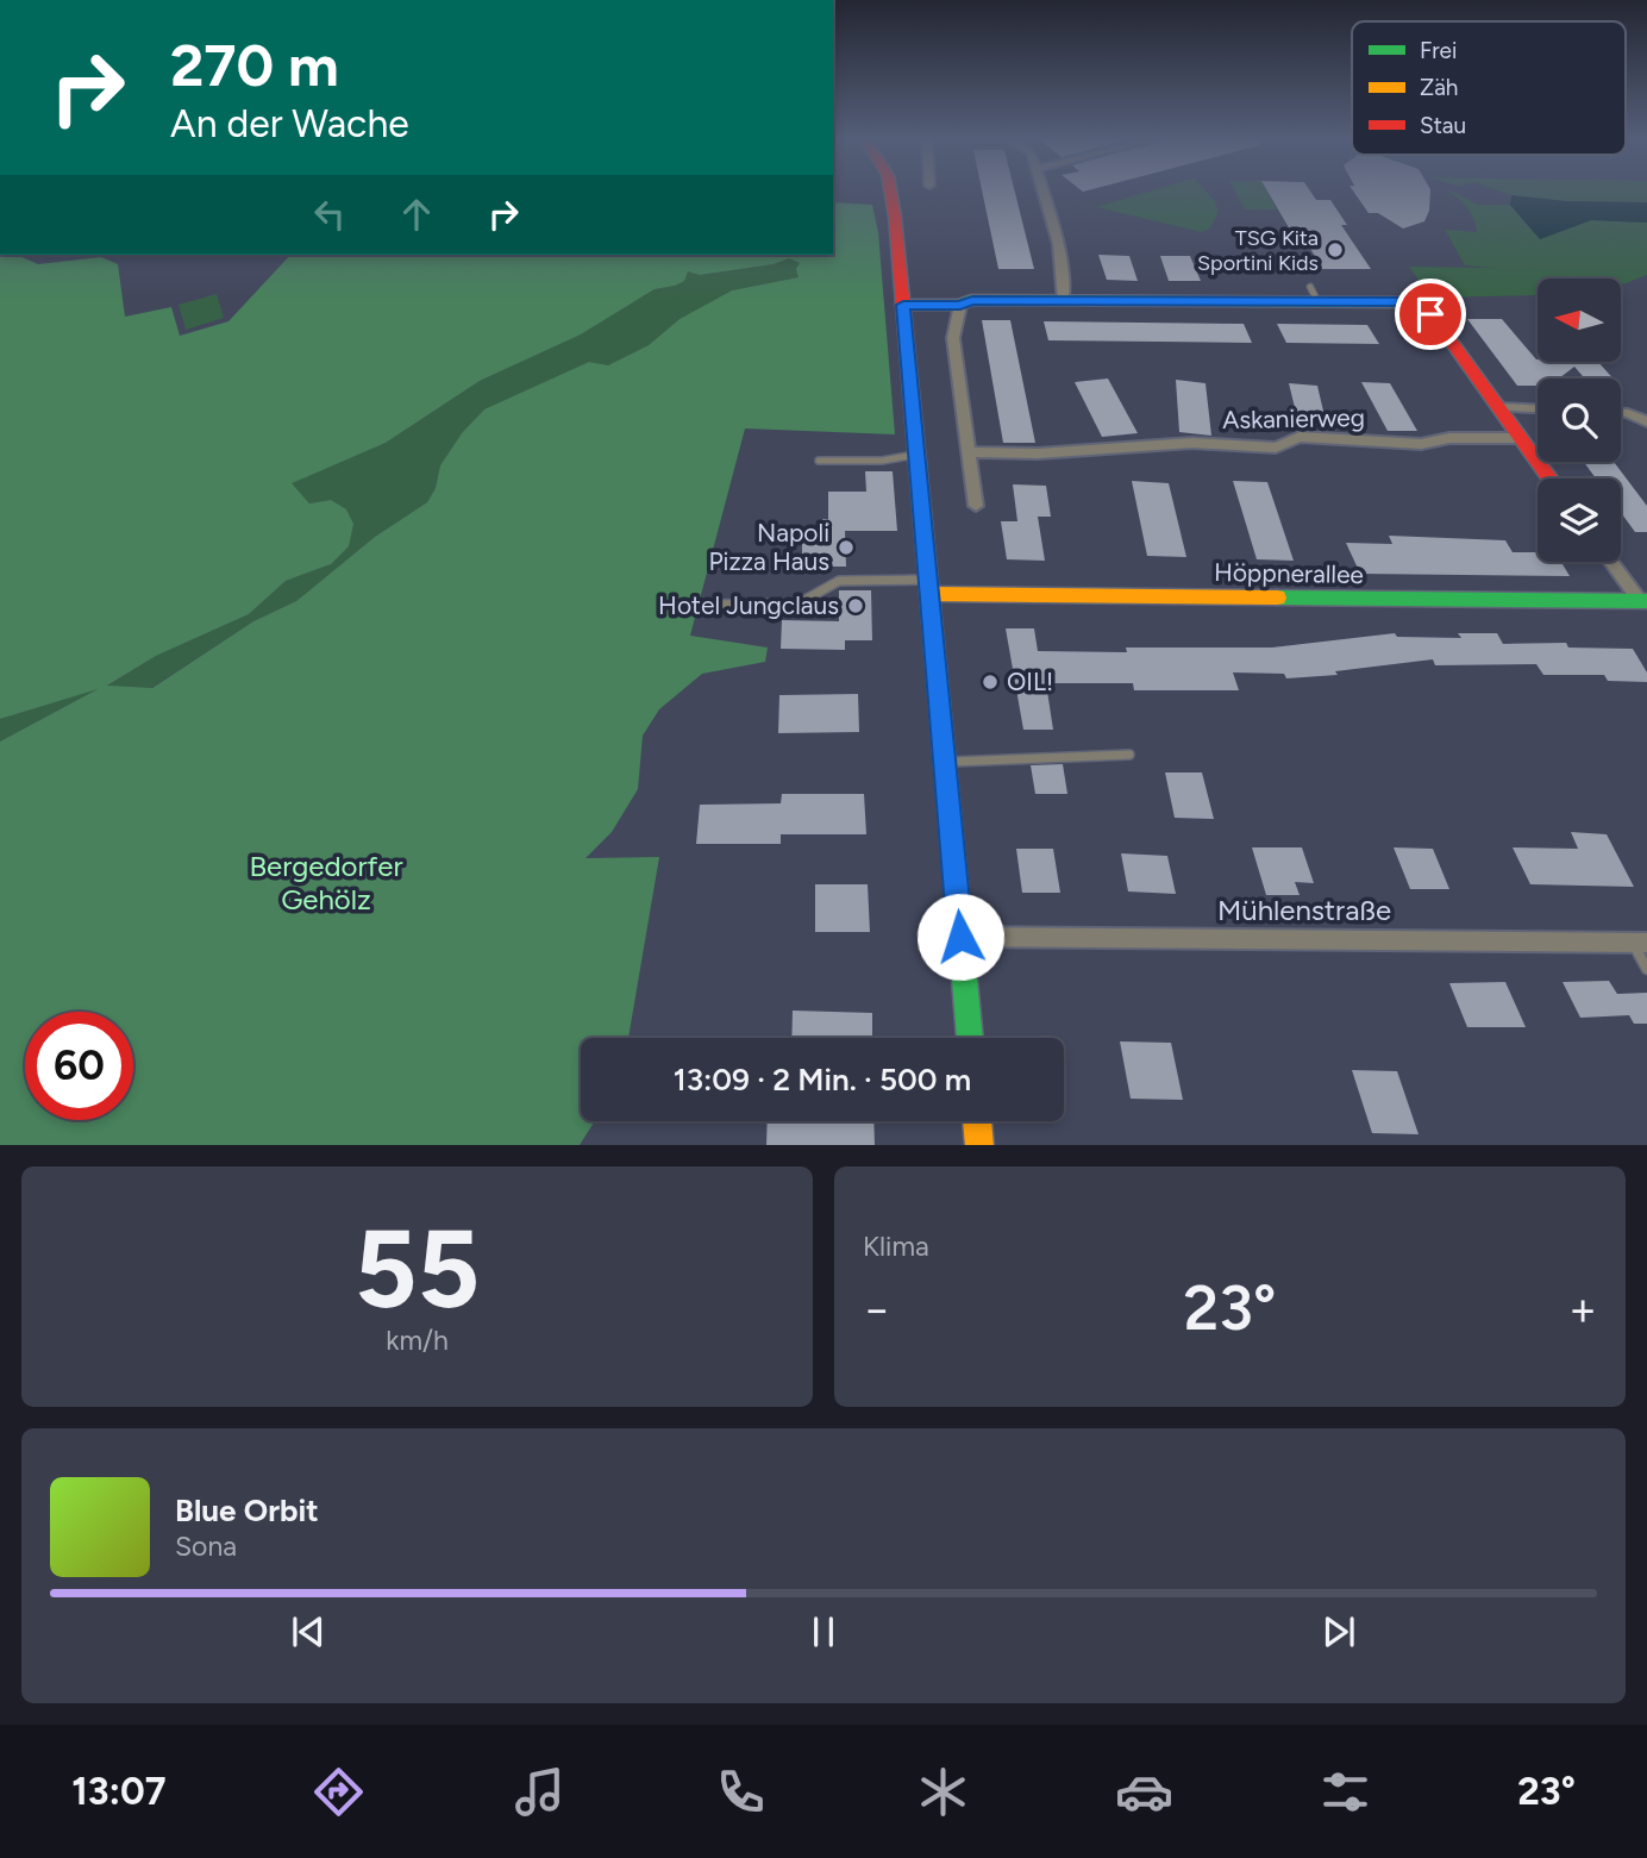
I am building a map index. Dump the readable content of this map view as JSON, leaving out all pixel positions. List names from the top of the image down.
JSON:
{
  "streets": {
    "street": ["Askanierweg", "Höppnerallee", "Mühlenstraße"]
  },
  "parks": ["Bergedorfer Gehölz"],
  "places": [
    "TSG Kita Sportini Kids",
    "Napoli Pizza Haus",
    "Hotel Jungclaus",
    "OIL!"
  ],
  "legend": ["Frei", "Zäh", "Stau"],
  "north": "left",
  "page": {
    "turn": ["270 m", "An der Wache"],
    "limit": "60",
    "trip": "13:09 · 2 Min. · 500 m",
    "tile": [
      ["55", "km/h"],
      "Klima"
    ],
    "heat": ["−", "23°", "+"],
    "song": ["Blue Orbit", "Sona"],
    "tabs": ["13:07", "23°"]
  }
}
